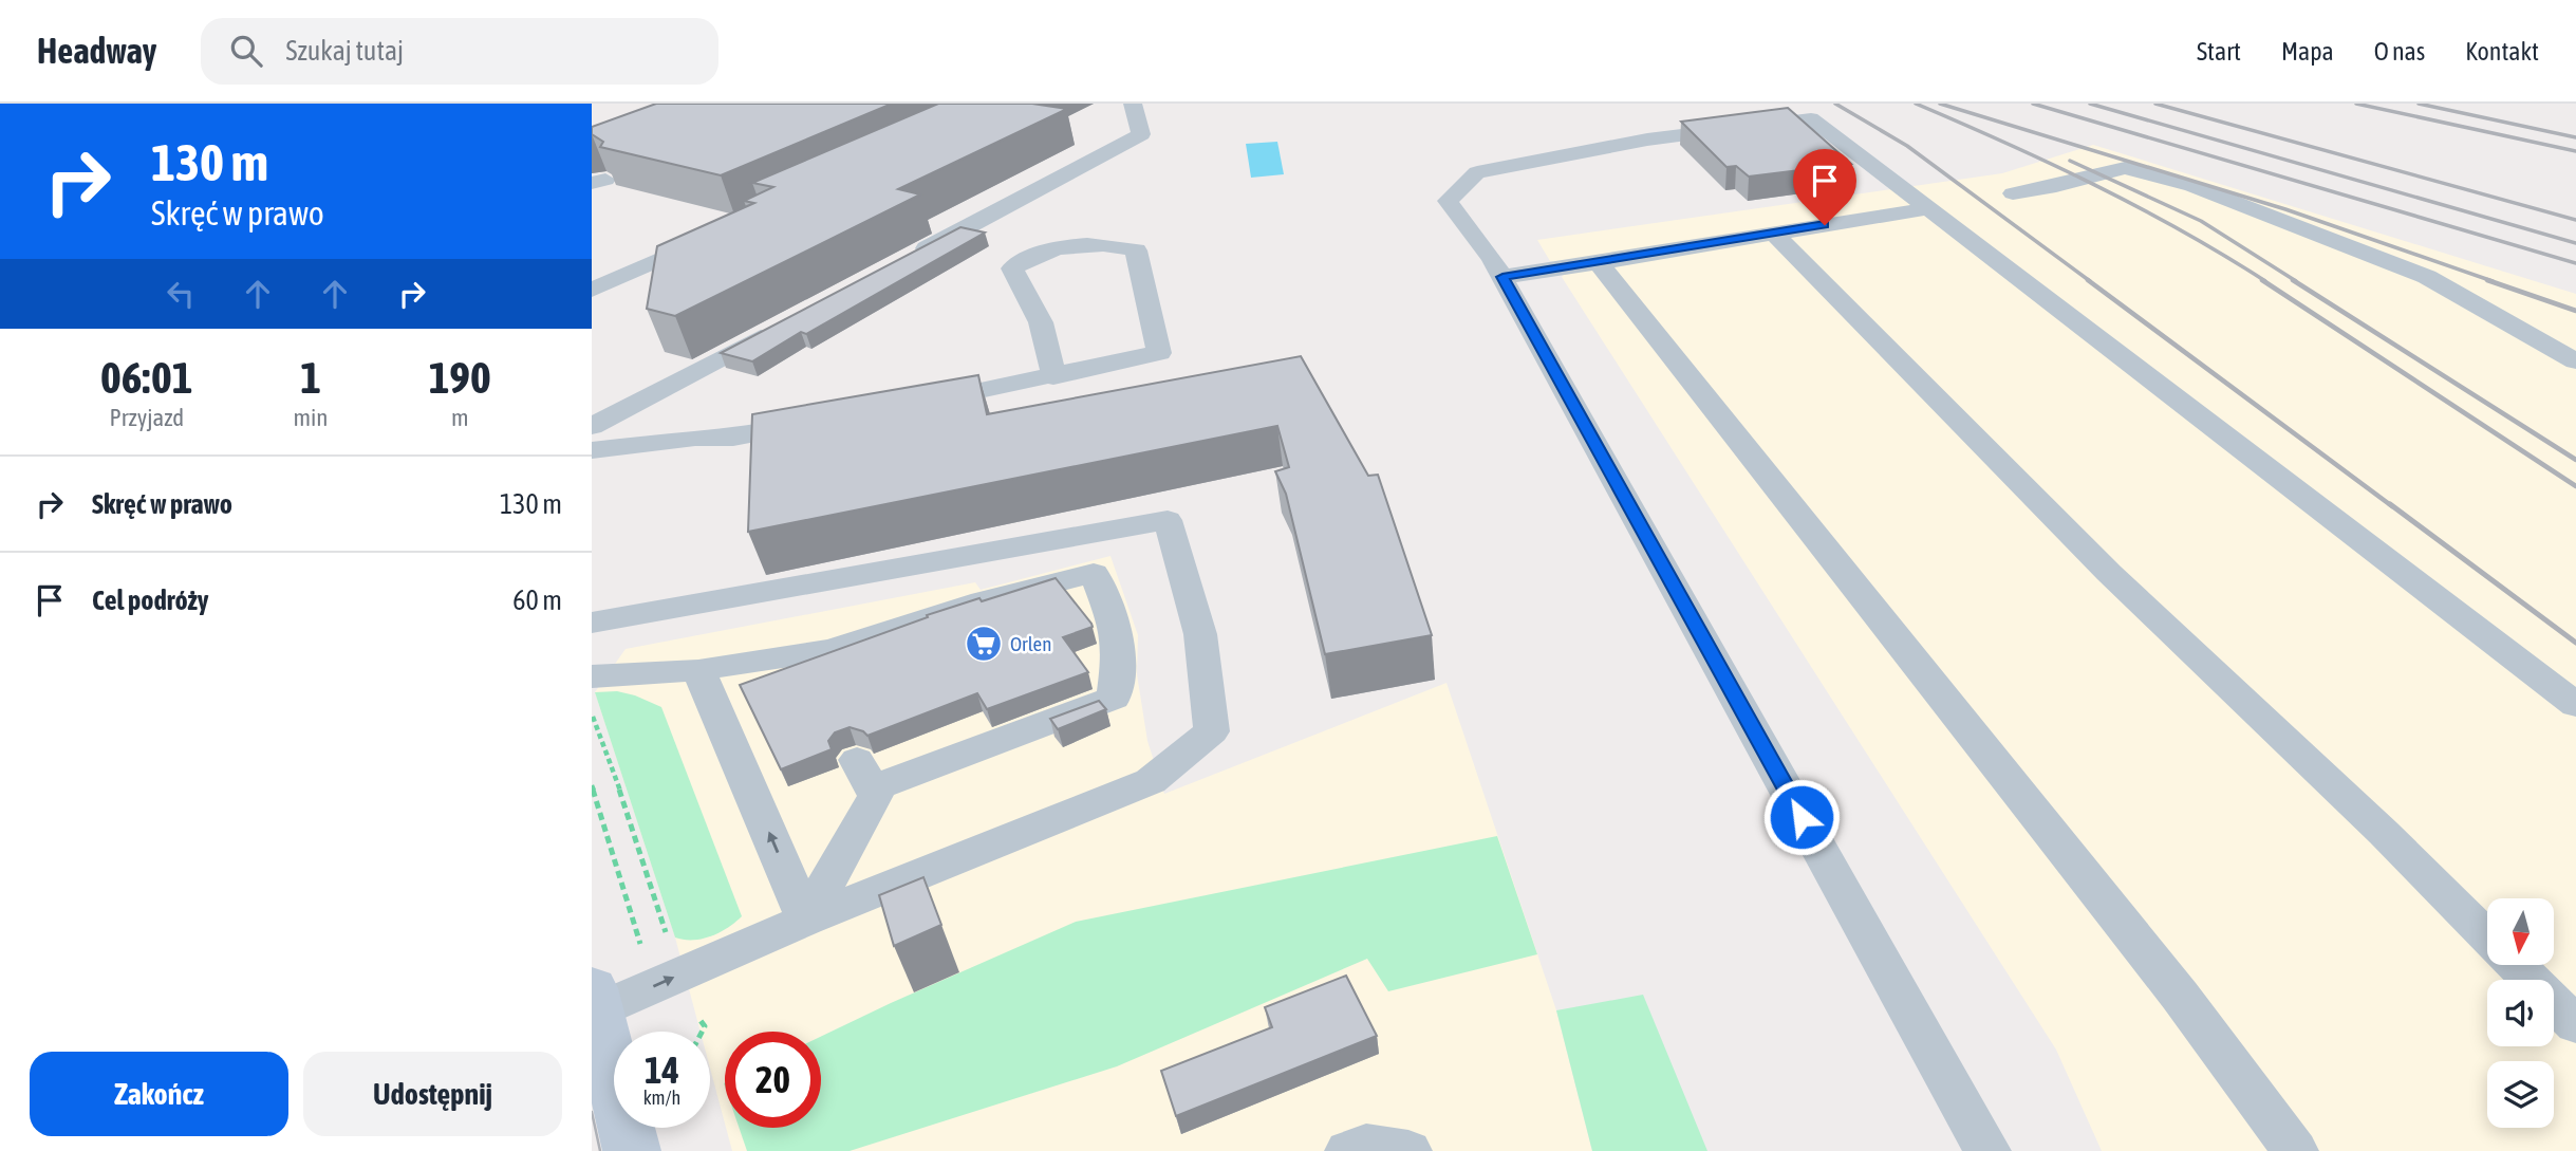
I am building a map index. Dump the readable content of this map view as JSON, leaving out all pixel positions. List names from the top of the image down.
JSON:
{
  "places": {
    "supermarket": ["Orlen"]
  },
  "north": "bottom",
  "page": {
    "header": "Headway",
    "search": "Szukaj tutaj",
    "nav": [
      "Start",
      "Mapa",
      "O nas",
      "Kontakt"
    ],
    "turn": ["130 m", "Skręć w prawo"],
    "eta": [
      "06:01",
      "Przyjazd",
      "1",
      "min",
      "190",
      "m"
    ],
    "list": [
      {
        "name": "Skręć w prawo",
        "value": "130 m"
      },
      {
        "name": "Cel podróży",
        "value": "60 m"
      }
    ],
    "speed": "14 km/h",
    "limit": "20",
    "buttons": ["Zakończ", "Udostępnij"]
  }
}
